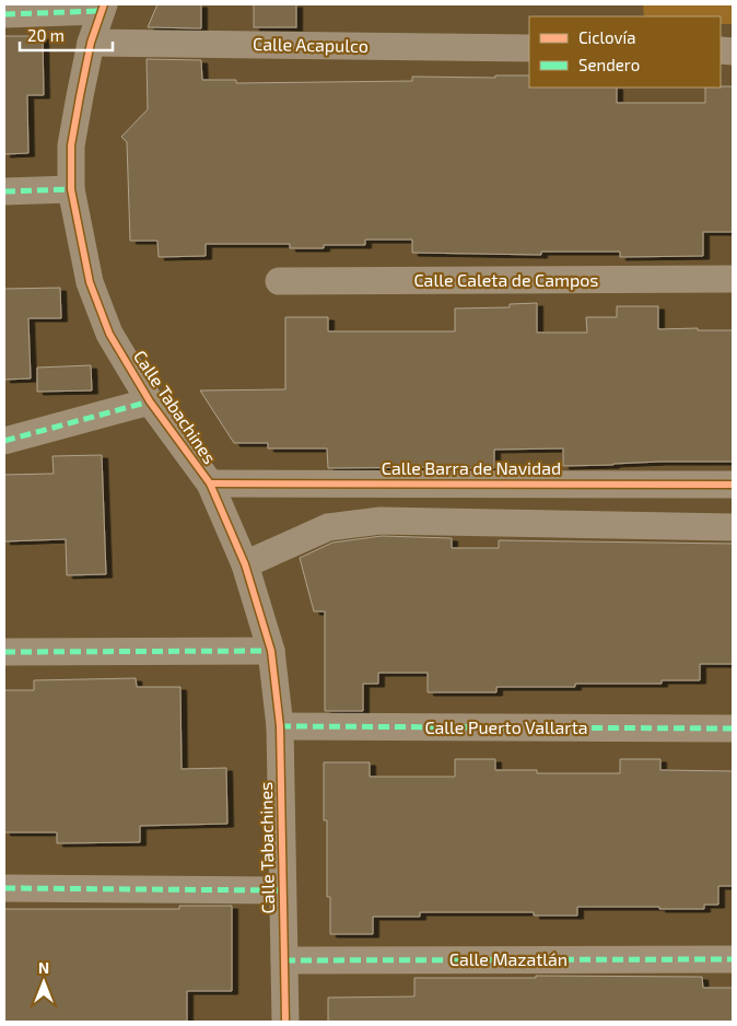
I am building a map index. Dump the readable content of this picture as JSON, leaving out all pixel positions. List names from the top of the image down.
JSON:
{
  "streets": {
    "street": [
      "Calle Acapulco",
      "Calle Caleta de Campos",
      "Calle Tabachines",
      "Calle Barra de Navidad",
      "Calle Puerto Vallarta",
      "Calle Mazatlán"
    ]
  },
  "crossings": [
    ["Calle Acapulco", "Calle Tabachines"],
    ["Calle Tabachines", "Calle Barra de Navidad"],
    ["Calle Tabachines", "Calle Puerto Vallarta"],
    ["Calle Tabachines", "Calle Mazatlán"]
  ],
  "legend": ["Ciclovía", "Sendero"],
  "scale_bar": "20 m",
  "north": "top"
}
